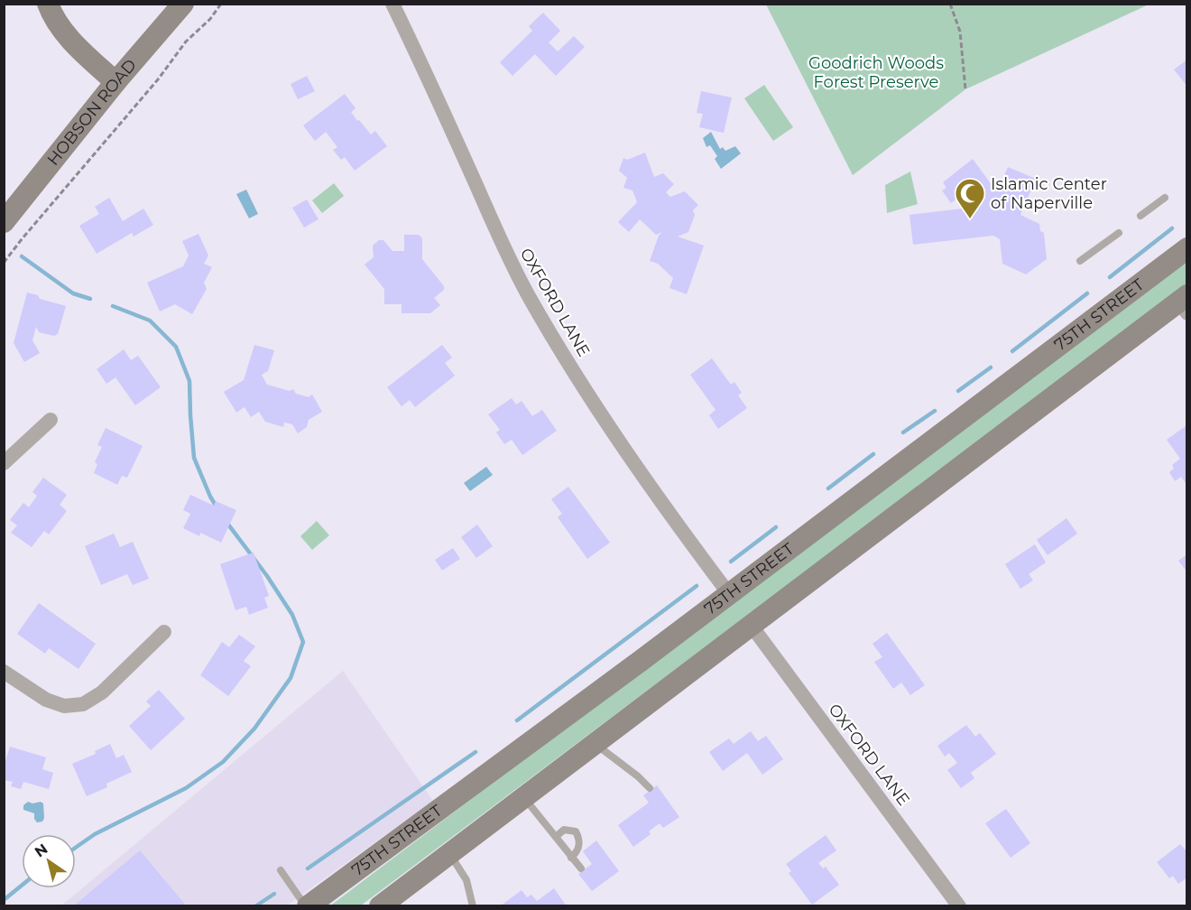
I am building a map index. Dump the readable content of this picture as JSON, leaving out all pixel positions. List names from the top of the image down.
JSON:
{
  "streets": {
    "main road": ["HOBSON ROAD", "75TH STREET"],
    "street": ["OXFORD LANE"]
  },
  "crossings": [
    ["OXFORD LANE", "75TH STREET"]
  ],
  "parks": ["Goodrich Woods Forest Preserve"],
  "places": {
    "mosque": ["Islamic Center of Naperville"]
  },
  "north": "top left"
}
